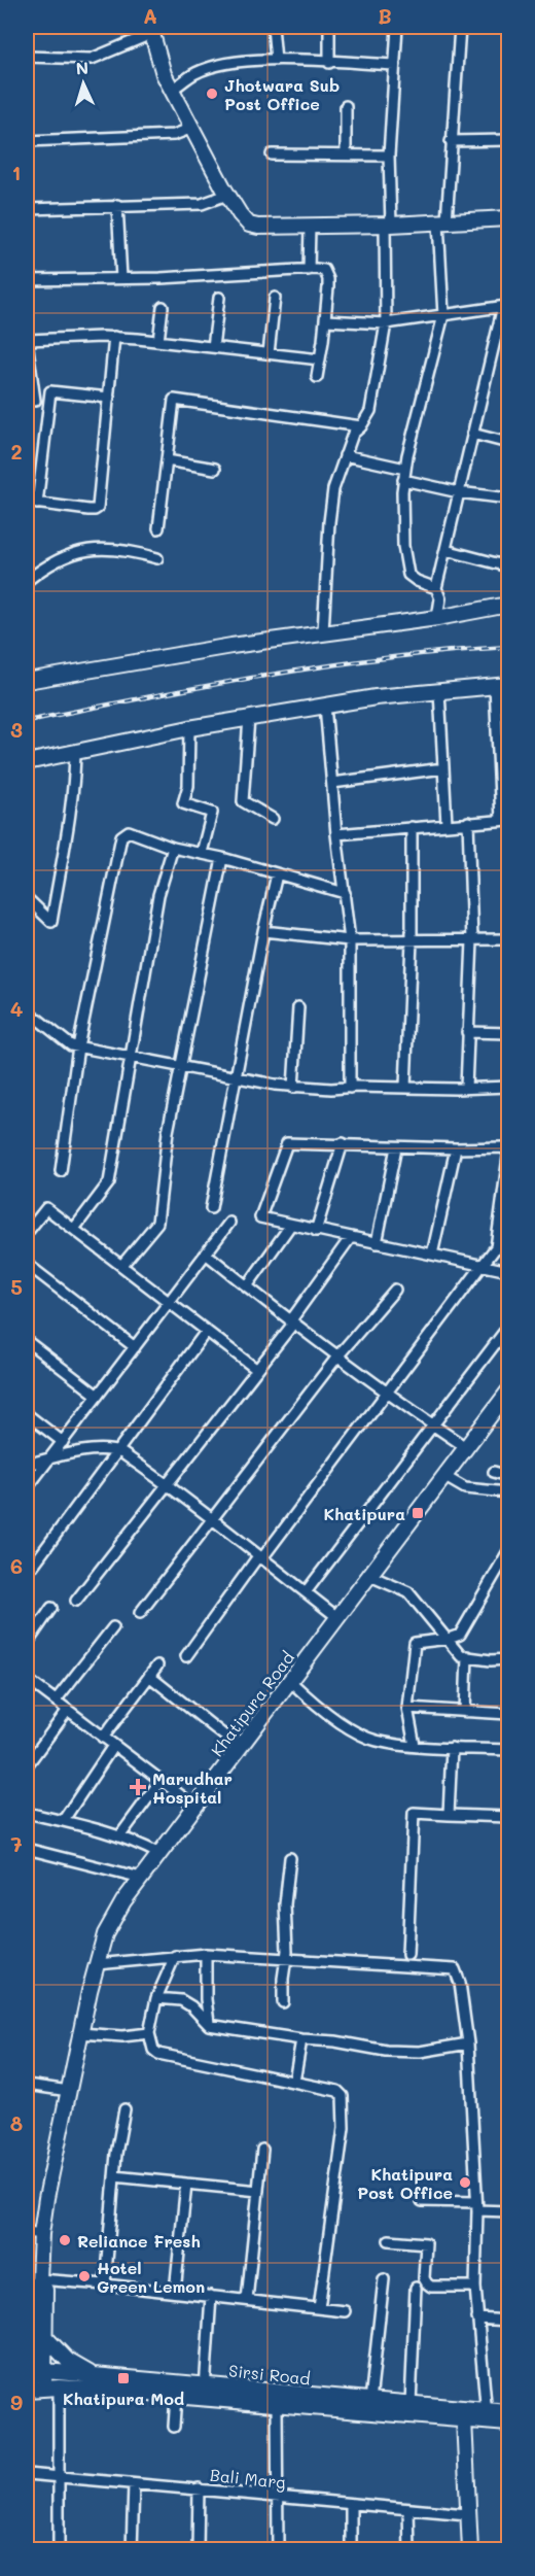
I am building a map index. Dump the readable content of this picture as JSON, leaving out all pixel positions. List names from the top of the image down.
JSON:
{
  "streets": {
    "street": ["Khatipura Road", "Sirsi Road", "Bali Marg"]
  },
  "crossings": [
    ["Khatipura Road", "Sirsi Road"]
  ],
  "places": {
    "other": [
      "Jhotwara Sub Post Office",
      "Khatipura Post Office",
      "Reliance Fresh",
      "Hotel Green Lemon"
    ],
    "transit": ["Khatipura", "Khatipura Mod"],
    "health": ["Marudhar Hospital"]
  },
  "north": "top",
  "grid": {
    "columns": ["A", "B"],
    "rows": [
      "1",
      "2",
      "3",
      "4",
      "5",
      "6",
      "7",
      "8",
      "9"
    ]
  }
}
